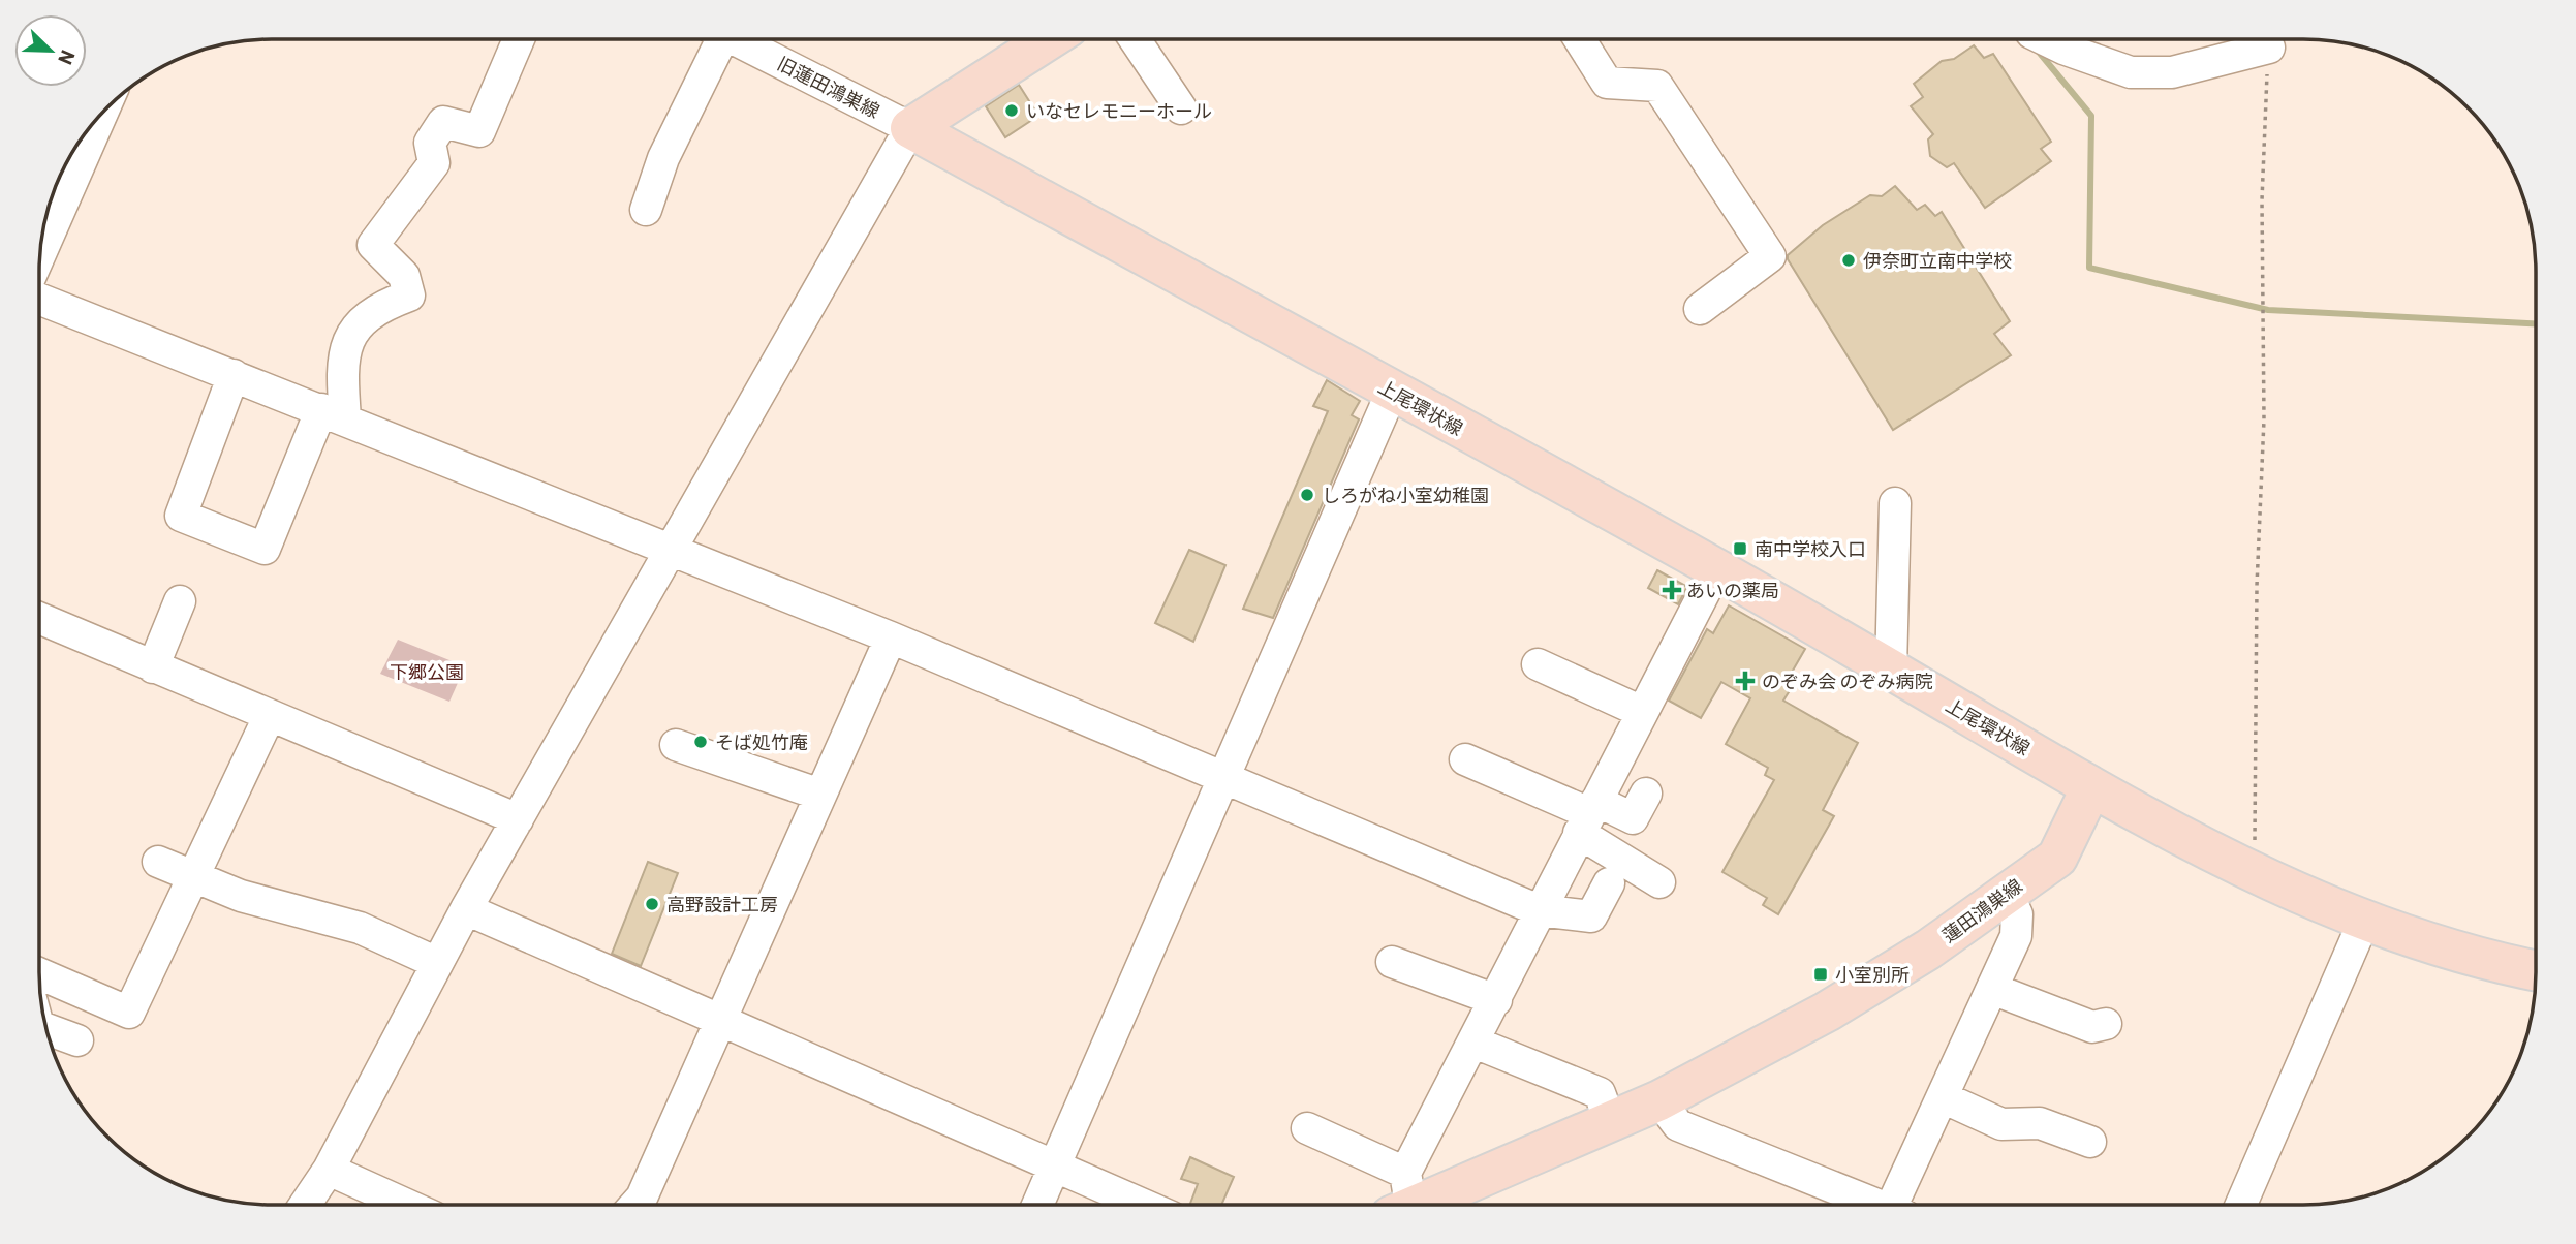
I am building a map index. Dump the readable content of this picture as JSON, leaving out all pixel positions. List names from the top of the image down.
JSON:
{
  "streets": {
    "main road": ["上尾環状線", "蓮田鴻巣線"],
    "street": ["旧蓮田鴻巣線"]
  },
  "crossings": [
    ["旧蓮田鴻巣線", "上尾環状線"],
    ["上尾環状線", "蓮田鴻巣線"]
  ],
  "parks": ["下郷公園"],
  "places": {
    "other": [
      "いなセレモニーホール",
      "伊奈町立南中学校",
      "しろがね小室幼稚園",
      "そば処竹庵",
      "高野設計工房"
    ],
    "transit": ["南中学校入口", "小室別所"],
    "health": ["あいの薬局", "のぞみ会 のぞみ病院"]
  },
  "north": "bottom right"
}
